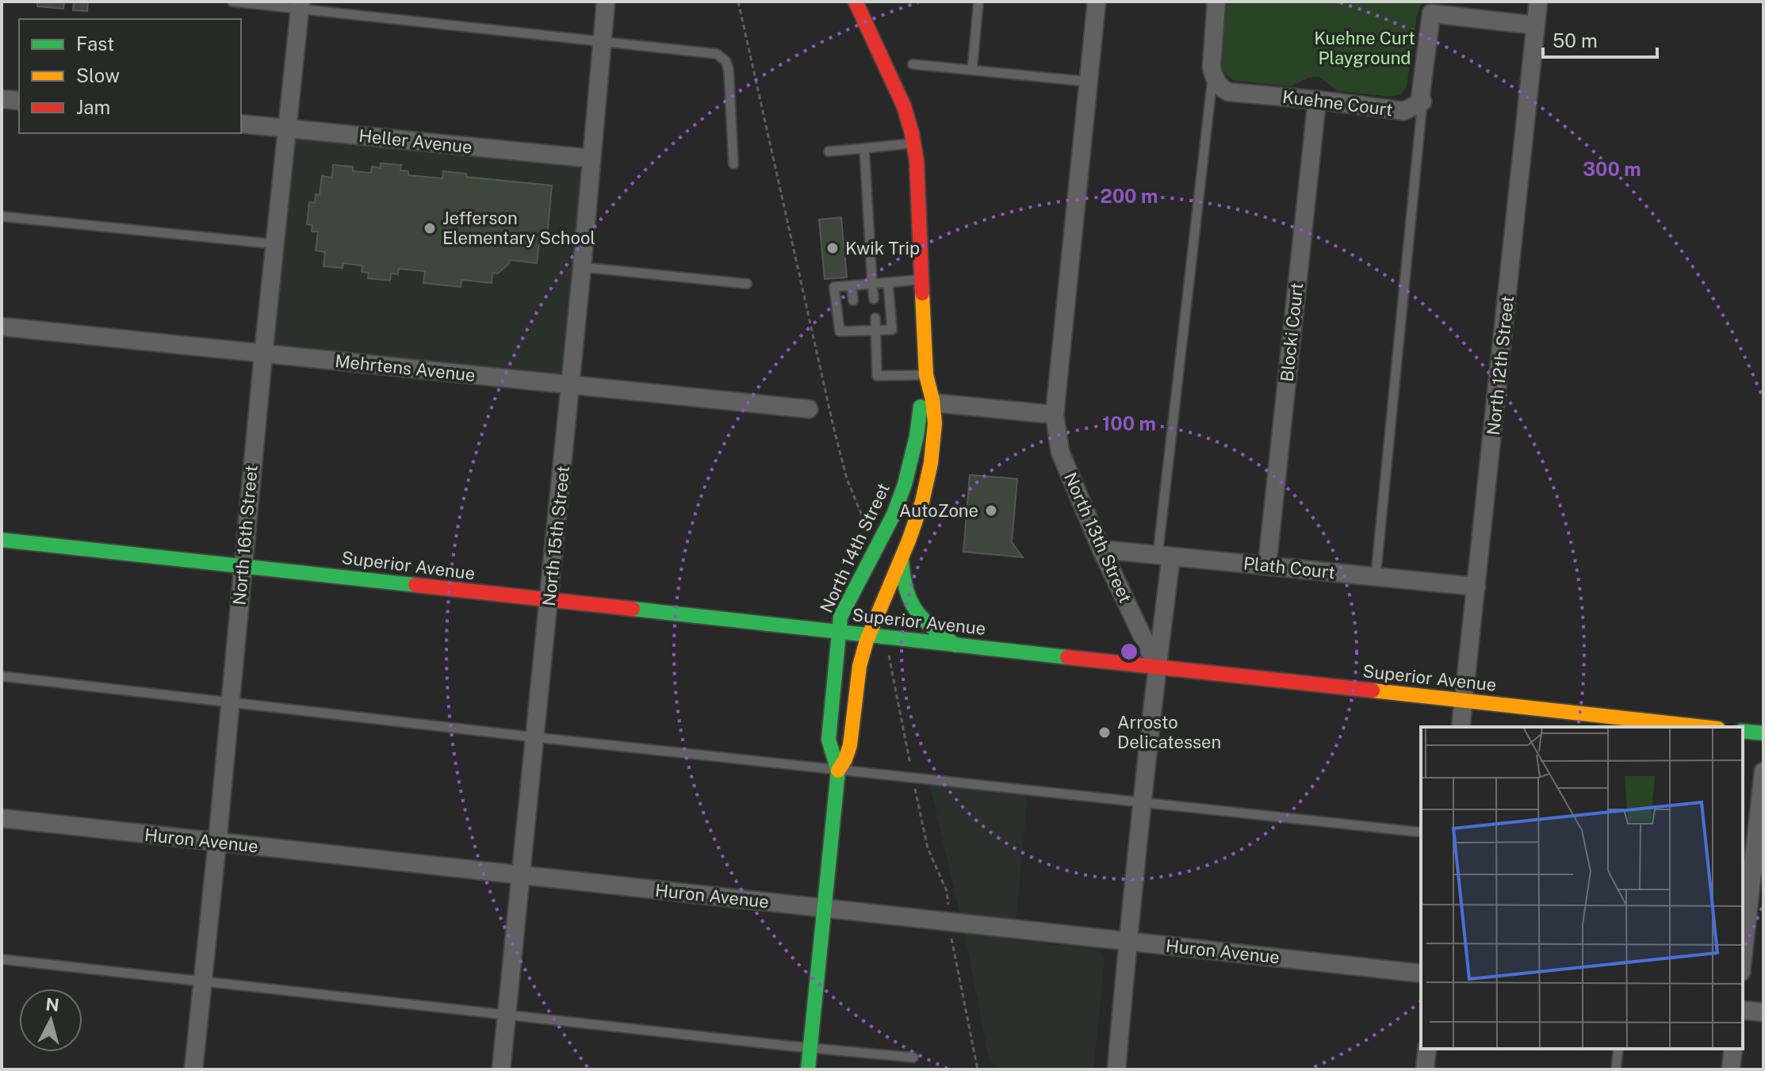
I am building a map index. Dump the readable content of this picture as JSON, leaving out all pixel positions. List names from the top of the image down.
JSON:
{
  "streets": {
    "street": [
      "Kuehne Court",
      "Heller Avenue",
      "Blocki Court",
      "North 12th Street",
      "Mehrtens Avenue",
      "North 16th Street",
      "North 15th Street",
      "North 13th Street",
      "North 14th Street",
      "Superior Avenue",
      "Plath Court",
      "Huron Avenue"
    ]
  },
  "crossings": [
    ["Kuehne Court", "Blocki Court"],
    ["Kuehne Court", "North 12th Street"],
    ["Heller Avenue", "North 16th Street"],
    ["Heller Avenue", "North 15th Street"],
    ["Blocki Court", "Plath Court"],
    ["North 12th Street", "Superior Avenue"],
    ["North 12th Street", "Plath Court"],
    ["Mehrtens Avenue", "North 16th Street"],
    ["Mehrtens Avenue", "North 15th Street"],
    ["North 16th Street", "Superior Avenue"],
    ["North 16th Street", "Huron Avenue"],
    ["North 15th Street", "Superior Avenue"],
    ["North 15th Street", "Huron Avenue"],
    ["North 13th Street", "Superior Avenue"],
    ["North 13th Street", "Plath Court"],
    ["North 14th Street", "Superior Avenue"],
    ["North 14th Street", "Huron Avenue"]
  ],
  "parks": ["Kuehne Curt Playground"],
  "places": [
    "Jefferson Elementary School",
    "Kwik Trip",
    "AutoZone",
    "Arrosto Delicatessen"
  ],
  "legend": ["Fast", "Slow", "Jam"],
  "scale_bar": "50 m",
  "north": "top",
  "rings": ["300 m", "200 m", "100 m"]
}
